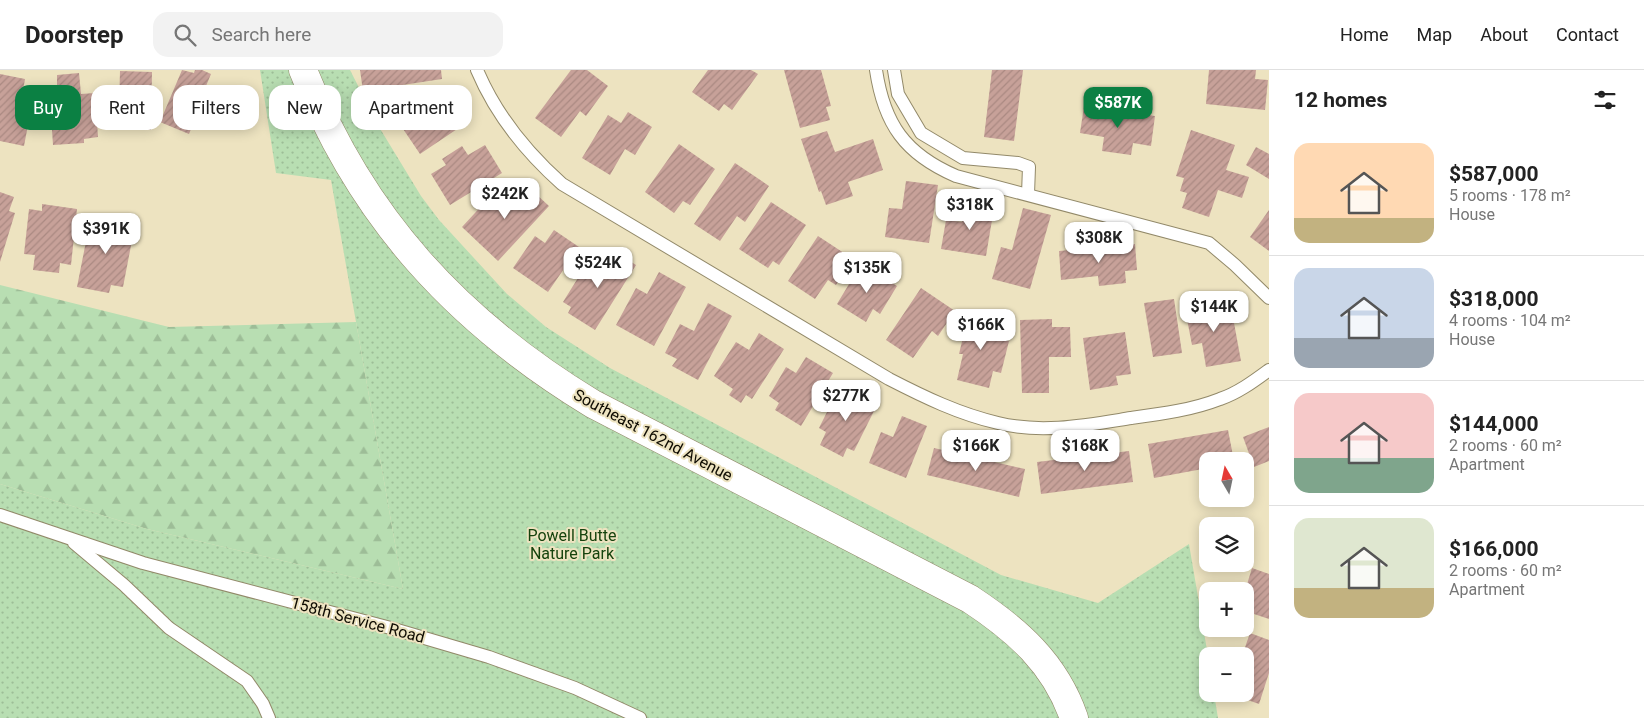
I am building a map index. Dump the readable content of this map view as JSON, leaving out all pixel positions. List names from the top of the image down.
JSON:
{
  "streets": {
    "street": ["Southeast 162nd Avenue"],
    "lane": ["158th Service Road"]
  },
  "parks": ["Powell Butte Nature Park"],
  "north": "top",
  "page": {
    "header": "Doorstep",
    "search": "Search here",
    "nav": [
      "Home",
      "Map",
      "About",
      "Contact"
    ],
    "heading": "12 homes",
    "chip": [
      "Buy",
      "Rent",
      "Filters",
      "New",
      "Apartment"
    ],
    "price": [
      "$587K",
      "$242K",
      "$318K",
      "$391K",
      "$308K",
      "$524K",
      "$135K",
      "$144K",
      "$166K",
      "$277K",
      "$166K",
      "$168K"
    ],
    "list": [
      {
        "name": "$587,000",
        "note": "5 rooms · 178 m² · House"
      },
      {
        "name": "$318,000",
        "note": "4 rooms · 104 m² · House"
      },
      {
        "name": "$144,000",
        "note": "2 rooms · 60 m² · Apartment"
      },
      {
        "name": "$166,000",
        "note": "2 rooms · 60 m² · Apartment"
      }
    ],
    "map_buttons": ["+", "−"]
  }
}
